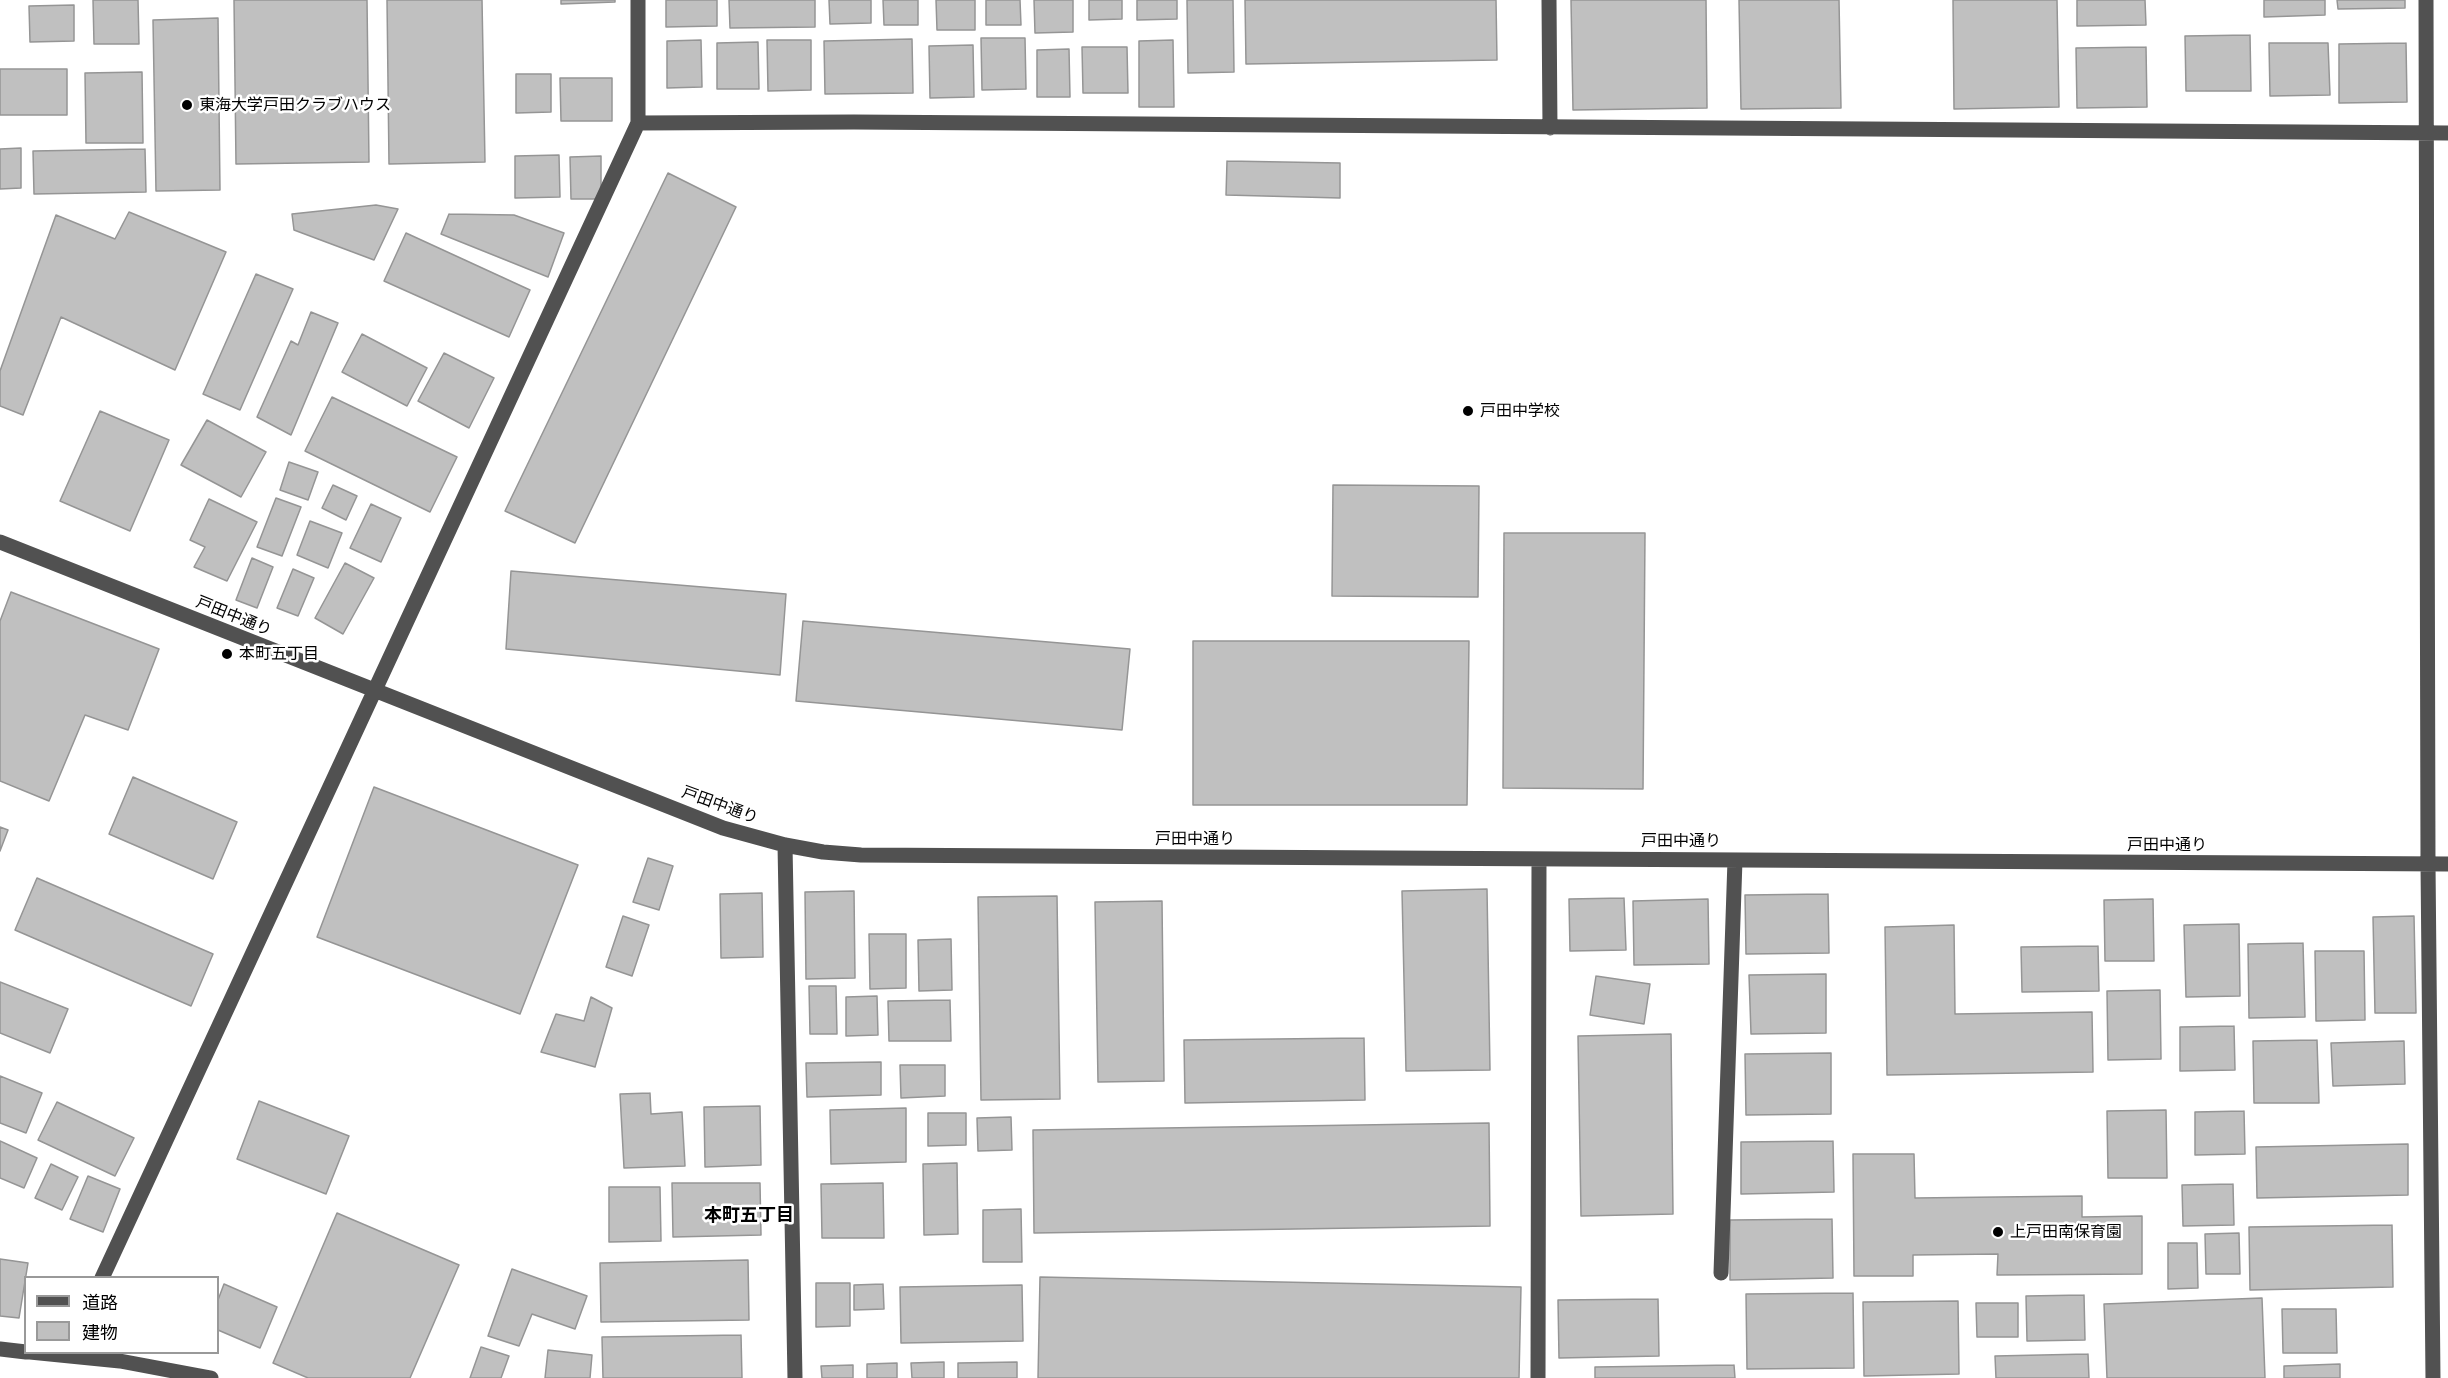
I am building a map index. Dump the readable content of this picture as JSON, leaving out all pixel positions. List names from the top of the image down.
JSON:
{
  "streets": {
    "street": ["戸田中通り"]
  },
  "districts": ["本町五丁目"],
  "places": [
    "東海大学戸田クラブハウス",
    "戸田中学校",
    "本町五丁目",
    "上戸田南保育園"
  ],
  "legend": ["道路", "建物"]
}
